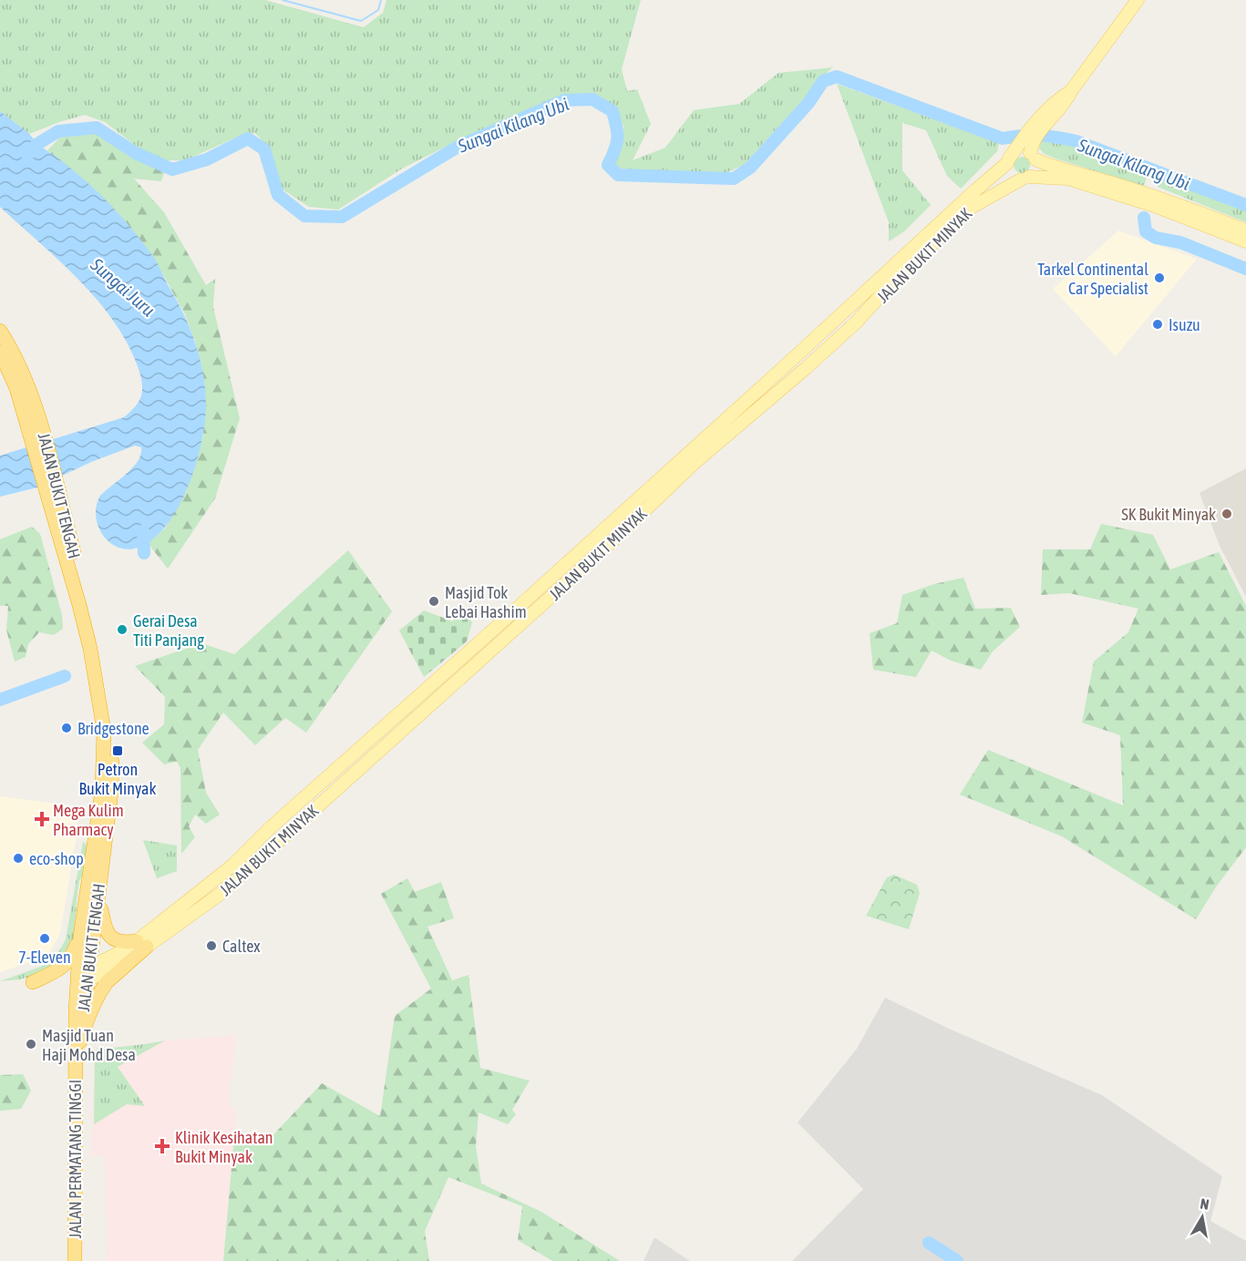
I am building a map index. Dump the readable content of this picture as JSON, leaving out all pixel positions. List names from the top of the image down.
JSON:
{
  "streets": {
    "highway": ["JALAN BUKIT TENGAH", "JALAN PERMATANG TINGGI"],
    "main road": ["JALAN BUKIT MINYAK"]
  },
  "crossings": [
    ["JALAN BUKIT MINYAK", "JALAN BUKIT TENGAH"],
    ["JALAN BUKIT TENGAH", "JALAN PERMATANG TINGGI"]
  ],
  "water": ["Sungai Kilang Ubi", "Sungai Juru"],
  "places": {
    "other": [
      "Tarkel Continental Car Specialist",
      "Isuzu",
      "SK Bukit Minyak",
      "Masjid Tok Lebai Hashim",
      "Gerai Desa Titi Panjang",
      "Bridgestone",
      "eco-shop",
      "7-Eleven",
      "Caltex",
      "Masjid Tuan Haji Mohd Desa"
    ],
    "transit": ["Petron Bukit Minyak"],
    "health": ["Mega Kulim Pharmacy", "Klinik Kesihatan Bukit Minyak"]
  },
  "north": "top"
}
